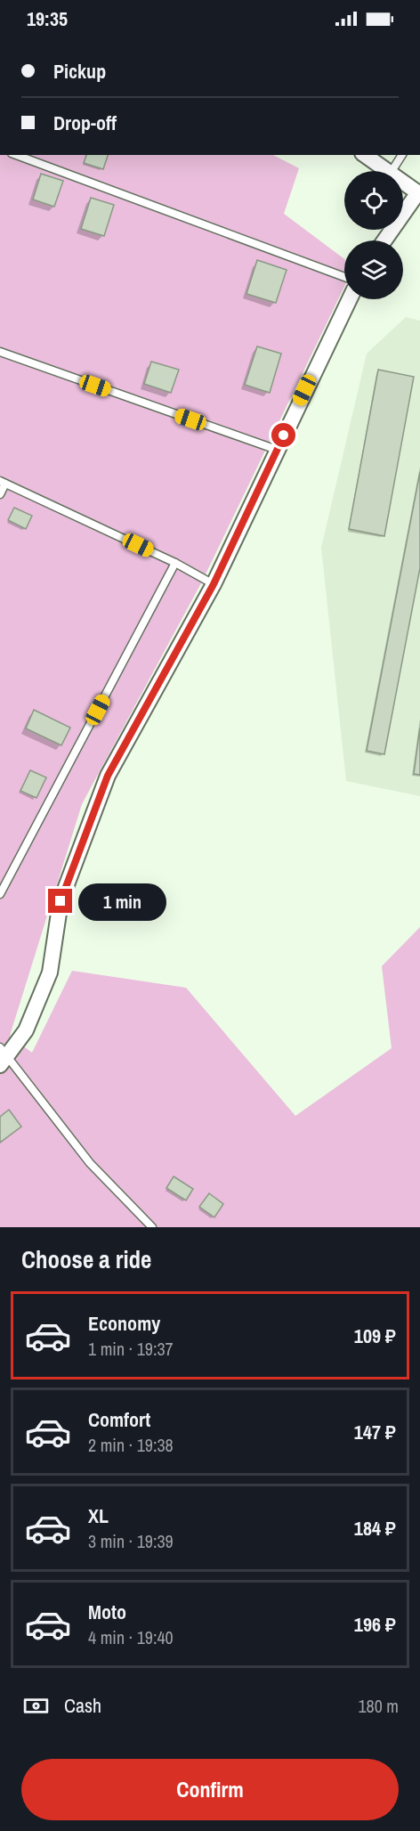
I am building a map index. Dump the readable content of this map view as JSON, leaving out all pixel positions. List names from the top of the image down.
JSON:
{
  "page": {
    "status": "19:35",
    "banner": ["Pickup", "Drop-off"],
    "bubble": "1 min",
    "heading": "Choose a ride",
    "list": [
      {
        "name": "Economy",
        "note": "1 min · 19:37",
        "value": "109 ₽"
      },
      {
        "name": "Comfort",
        "note": "2 min · 19:38",
        "value": "147 ₽"
      },
      {
        "name": "XL",
        "note": "3 min · 19:39",
        "value": "184 ₽"
      },
      {
        "name": "Moto",
        "note": "4 min · 19:40",
        "value": "196 ₽"
      }
    ],
    "pay": ["Cash", "180 m"],
    "buttons": "Confirm"
  }
}
